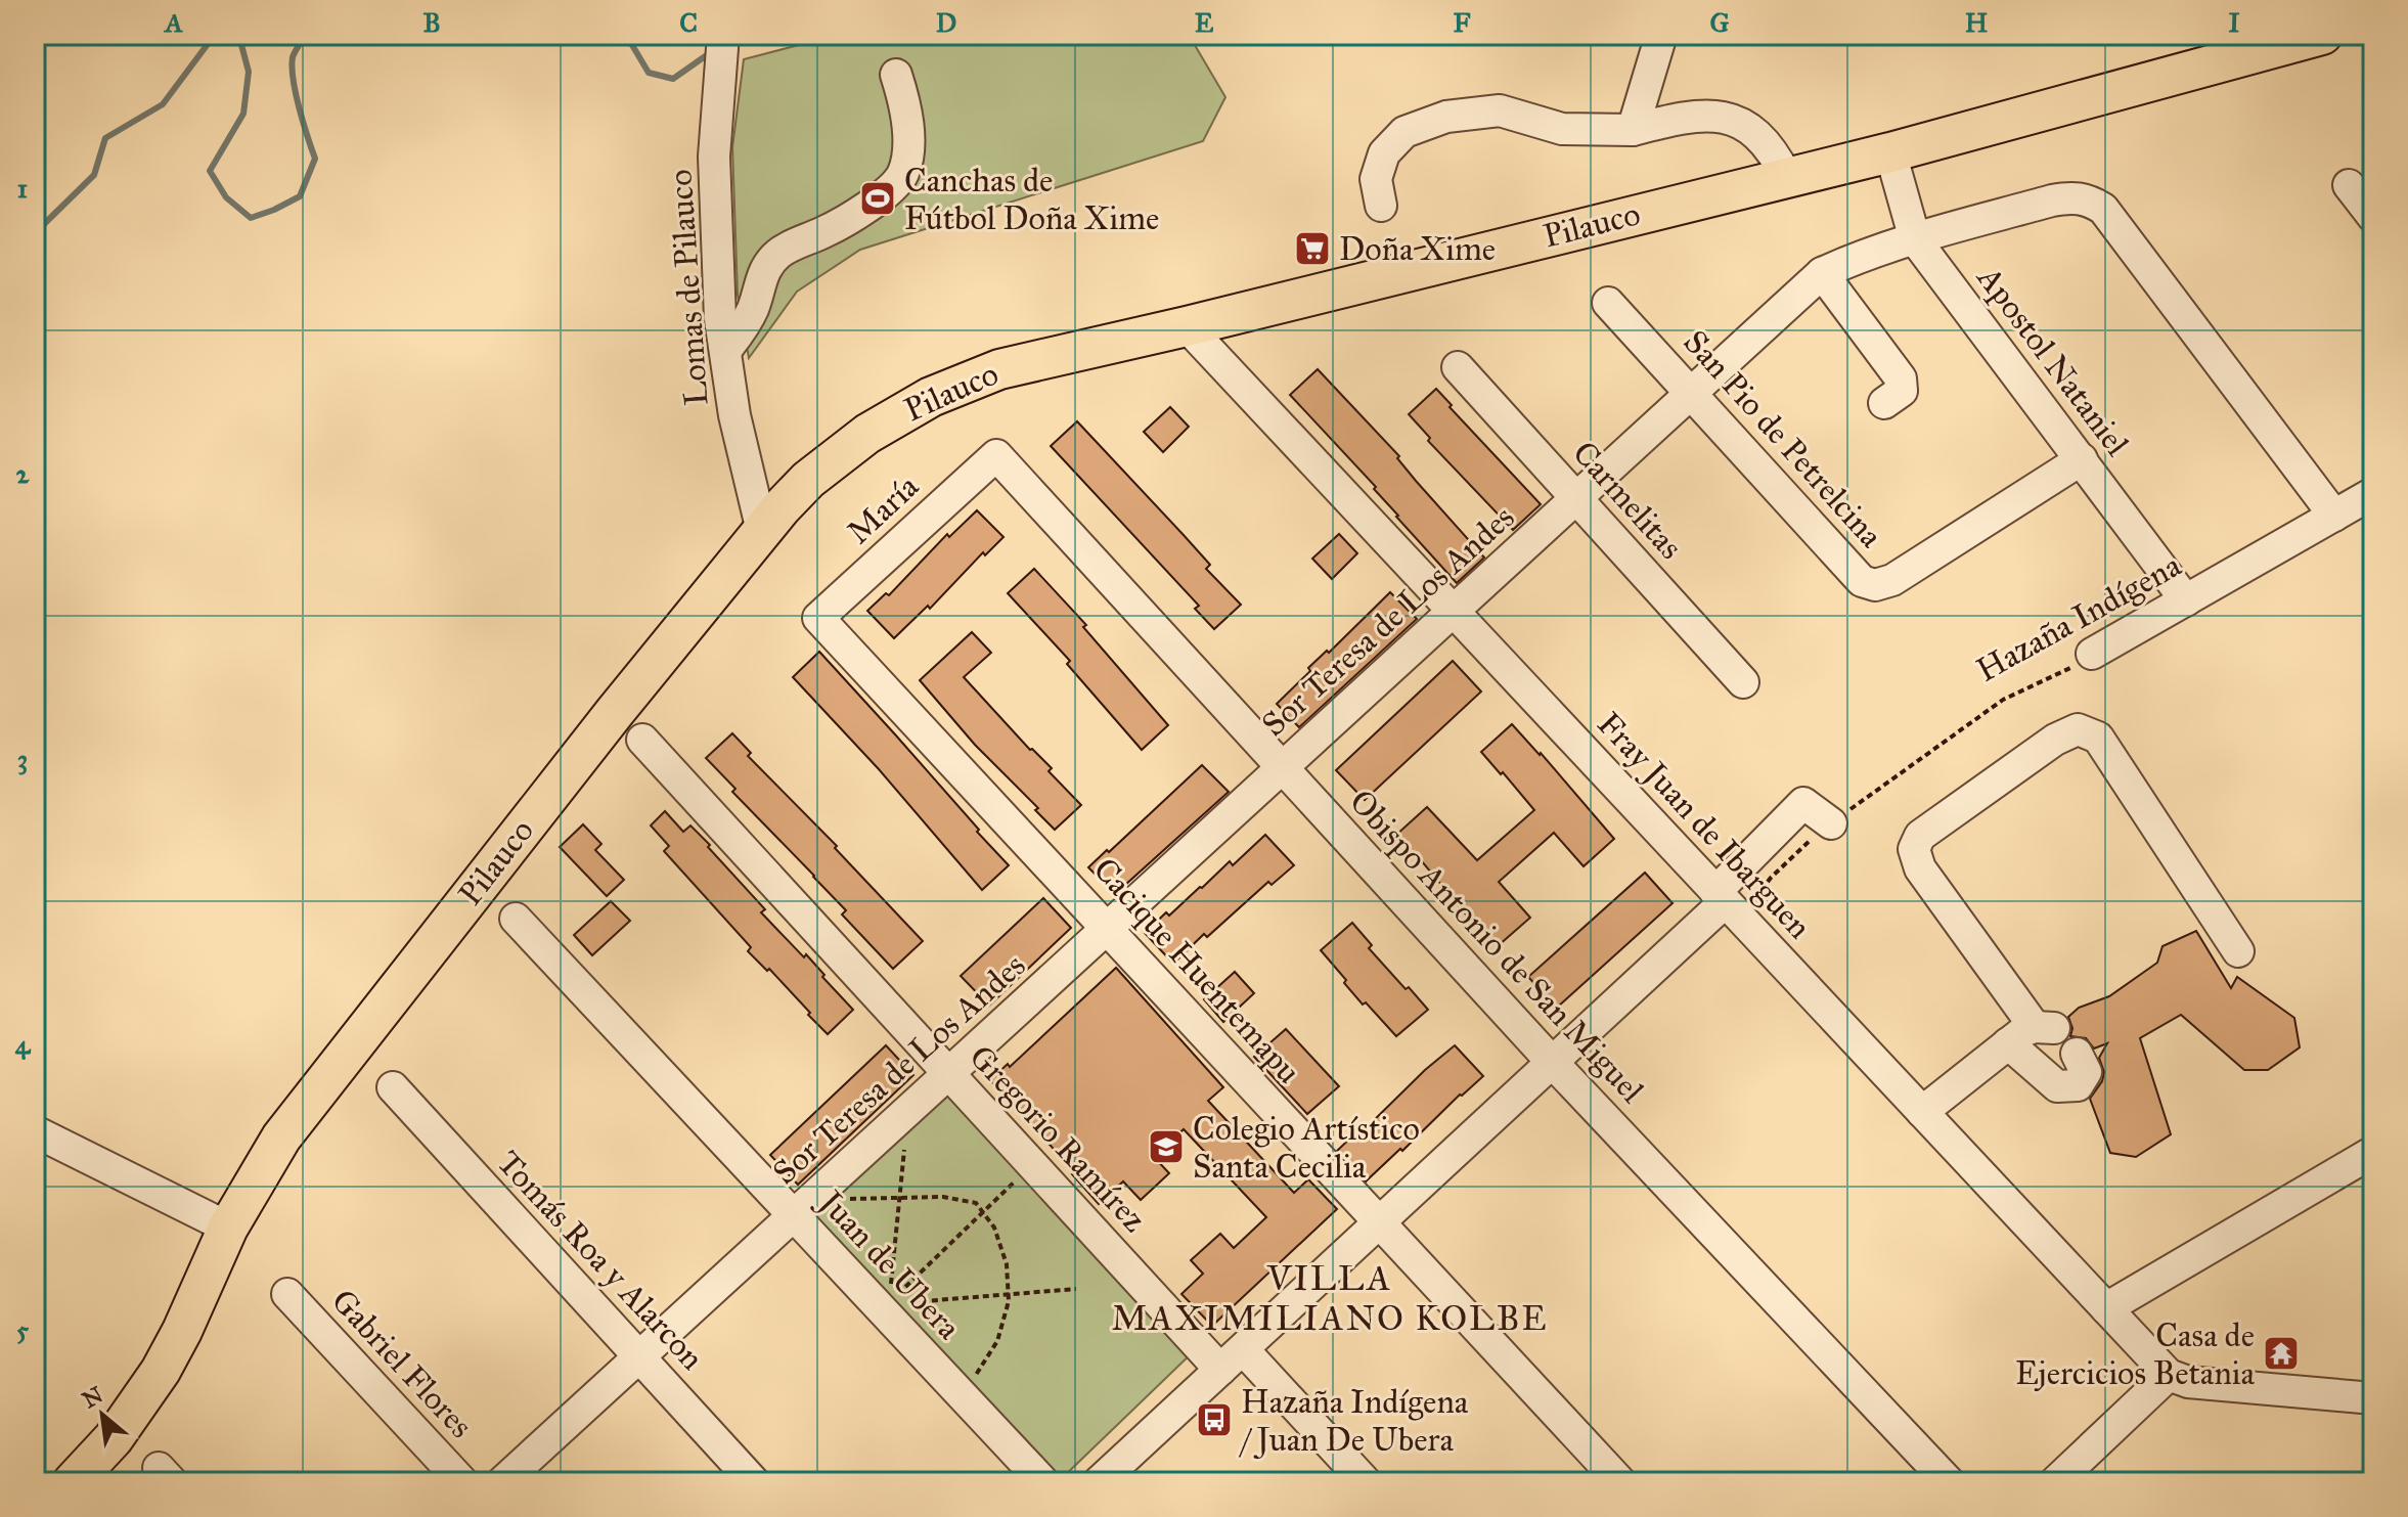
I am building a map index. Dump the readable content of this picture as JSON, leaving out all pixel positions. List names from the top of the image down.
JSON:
{
  "streets": {
    "main road": ["Pilauco"],
    "street": [
      "Lomas de Pilauco",
      "Apostol Nataniel",
      "San Pio de Petrelcina",
      "Carmelitas",
      "María",
      "Hazaña Indígena",
      "Sor Teresa de Los Andes",
      "Fray Juan de Ibarguen",
      "Obispo Antonio de San Miguel",
      "Cacique Huentemapu",
      "Gregorio Ramírez",
      "Tomás Roa y Alarcon",
      "Juan de Ubera",
      "Gabriel Flores"
    ]
  },
  "crossings": [
    ["Pilauco", "Lomas de Pilauco"],
    ["Pilauco", "Apostol Nataniel"],
    ["Pilauco", "Fray Juan de Ibarguen"],
    ["Apostol Nataniel", "San Pio de Petrelcina"],
    ["Apostol Nataniel", "Hazaña Indígena"],
    ["Apostol Nataniel", "Sor Teresa de Los Andes"],
    ["San Pio de Petrelcina", "Sor Teresa de Los Andes"],
    ["Carmelitas", "Sor Teresa de Los Andes"],
    ["María", "Obispo Antonio de San Miguel"],
    ["María", "Cacique Huentemapu"],
    ["Hazaña Indígena", "Sor Teresa de Los Andes"],
    ["Hazaña Indígena", "Fray Juan de Ibarguen"],
    ["Sor Teresa de Los Andes", "Fray Juan de Ibarguen"],
    ["Sor Teresa de Los Andes", "Obispo Antonio de San Miguel"],
    ["Sor Teresa de Los Andes", "Cacique Huentemapu"],
    ["Sor Teresa de Los Andes", "Gregorio Ramírez"],
    ["Sor Teresa de Los Andes", "Tomás Roa y Alarcon"],
    ["Sor Teresa de Los Andes", "Juan de Ubera"]
  ],
  "districts": ["VILLA MAXIMILIANO KOLBE"],
  "places": {
    "sports": ["Canchas de Fútbol Doña Xime"],
    "supermarket": ["Doña Xime"],
    "school or university": ["Colegio Artístico Santa Cecilia"],
    "temple": ["Casa de Ejercicios Betania"],
    "bus stop": ["Hazaña Indígena / Juan De Ubera"]
  },
  "north": "top left",
  "grid": {
    "columns": [
      "A",
      "B",
      "C",
      "D",
      "E",
      "F",
      "G",
      "H",
      "I"
    ],
    "rows": [
      "1",
      "2",
      "3",
      "4",
      "5"
    ]
  }
}
